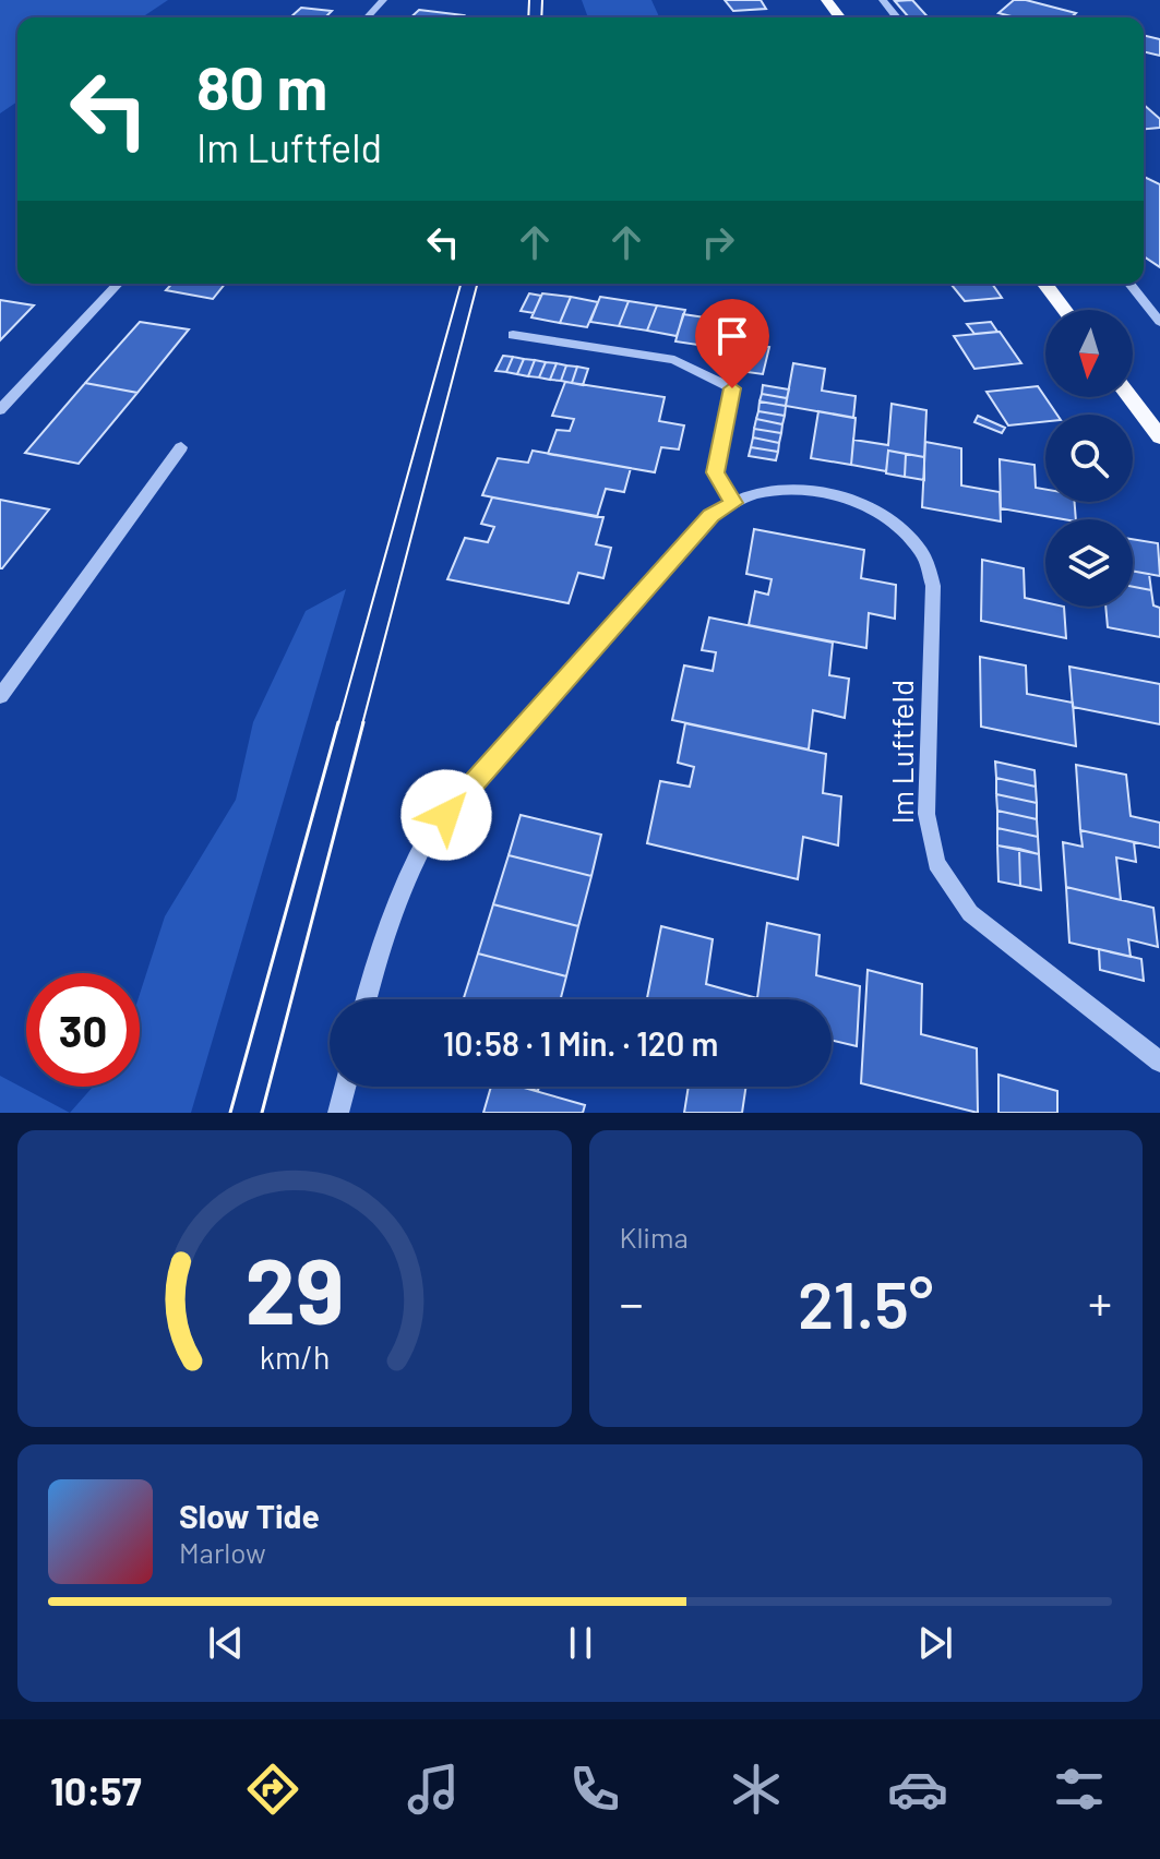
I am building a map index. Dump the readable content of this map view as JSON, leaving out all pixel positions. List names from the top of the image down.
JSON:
{
  "streets": {
    "street": ["Im Luftfeld"]
  },
  "north": "bottom",
  "page": {
    "turn": ["80 m", "Im Luftfeld"],
    "limit": "30",
    "trip": "10:58 · 1 Min. · 120 m",
    "tile": "Klima",
    "heat": ["−", "21.5°", "+"],
    "song": ["Slow Tide", "Marlow"],
    "tabs": "10:57",
    "gauge": ["29", "km/h"]
  }
}
